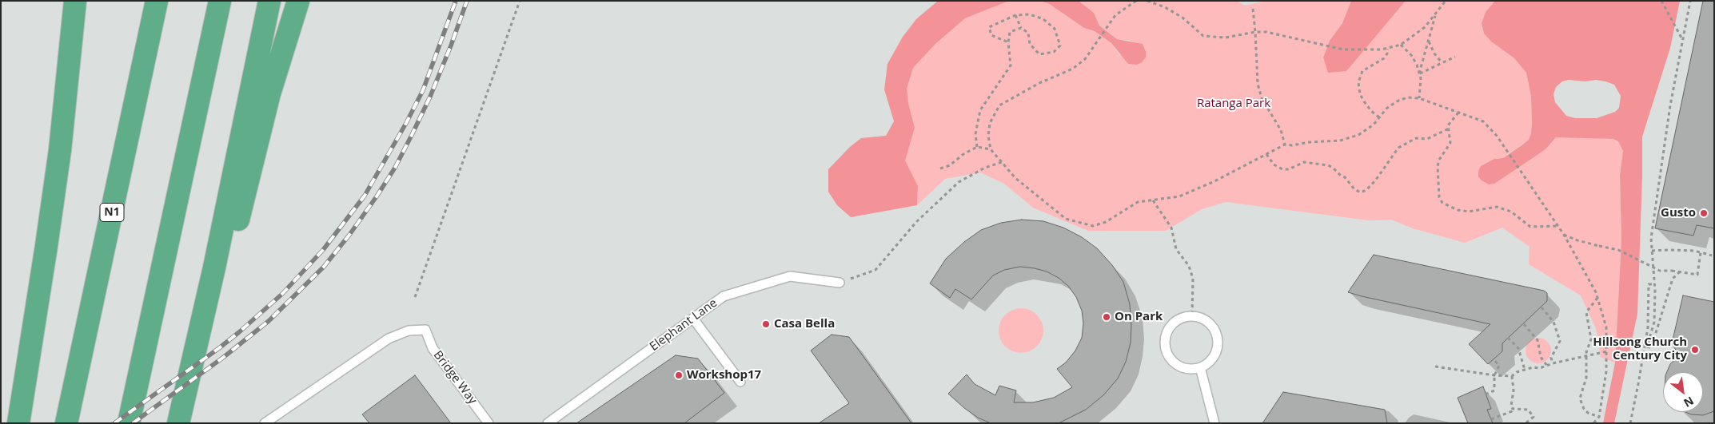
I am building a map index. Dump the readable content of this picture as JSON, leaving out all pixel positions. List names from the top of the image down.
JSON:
{
  "streets": {
    "highway": ["N1"],
    "lane": ["Elephant Lane", "Bridge Way"]
  },
  "parks": ["Ratanga Park"],
  "places": [
    "Gusto",
    "On Park",
    "Casa Bella",
    "Hillsong Church Century City",
    "Workshop17"
  ],
  "north": "bottom right"
}
